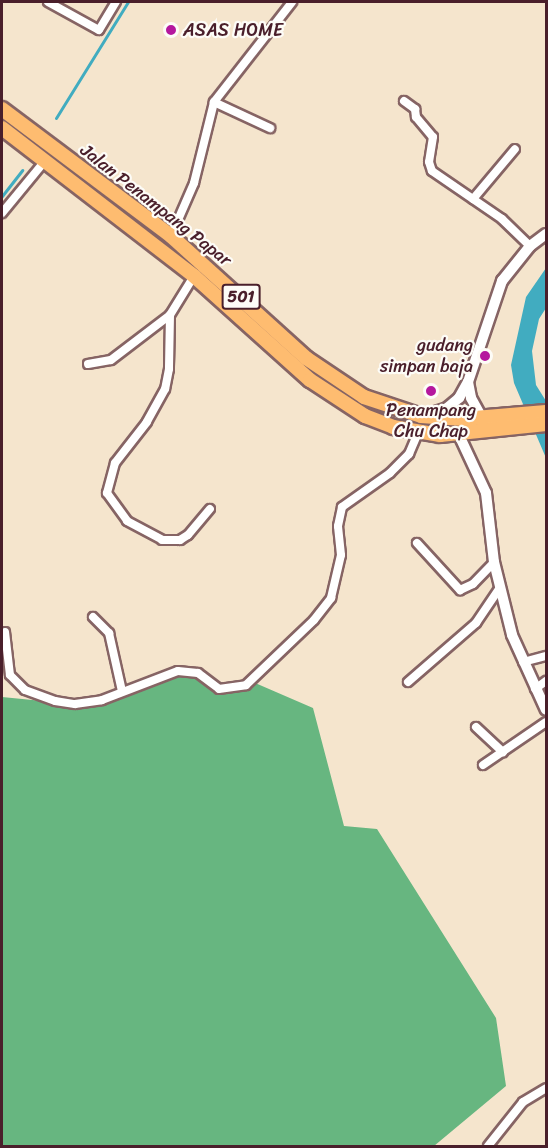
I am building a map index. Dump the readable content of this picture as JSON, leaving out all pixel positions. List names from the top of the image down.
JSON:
{
  "streets": {
    "main road": ["Jalan Penampang Papar", "501"]
  },
  "places": ["ASAS HOME", "gudang simpan baja", "Penampang Chu Chap"]
}
